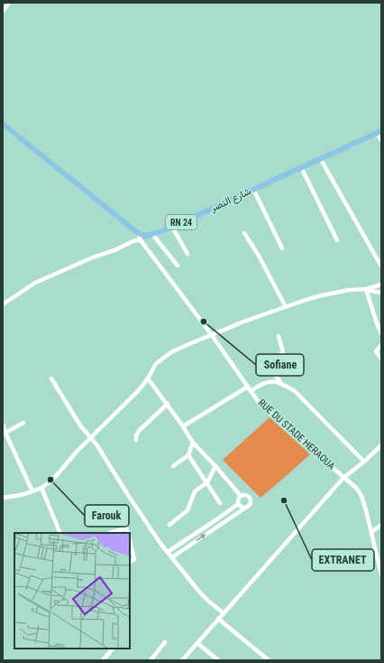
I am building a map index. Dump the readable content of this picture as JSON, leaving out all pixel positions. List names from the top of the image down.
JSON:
{
  "streets": {
    "main road": ["شارع النصر", "RN 24"],
    "street": ["RUE DU STADE HERAOUA"]
  },
  "crossings": [
    ["شارع النصر", "RUE DU STADE HERAOUA"]
  ],
  "places": ["Sofiane", "Farouk", "EXTRANET"]
}
